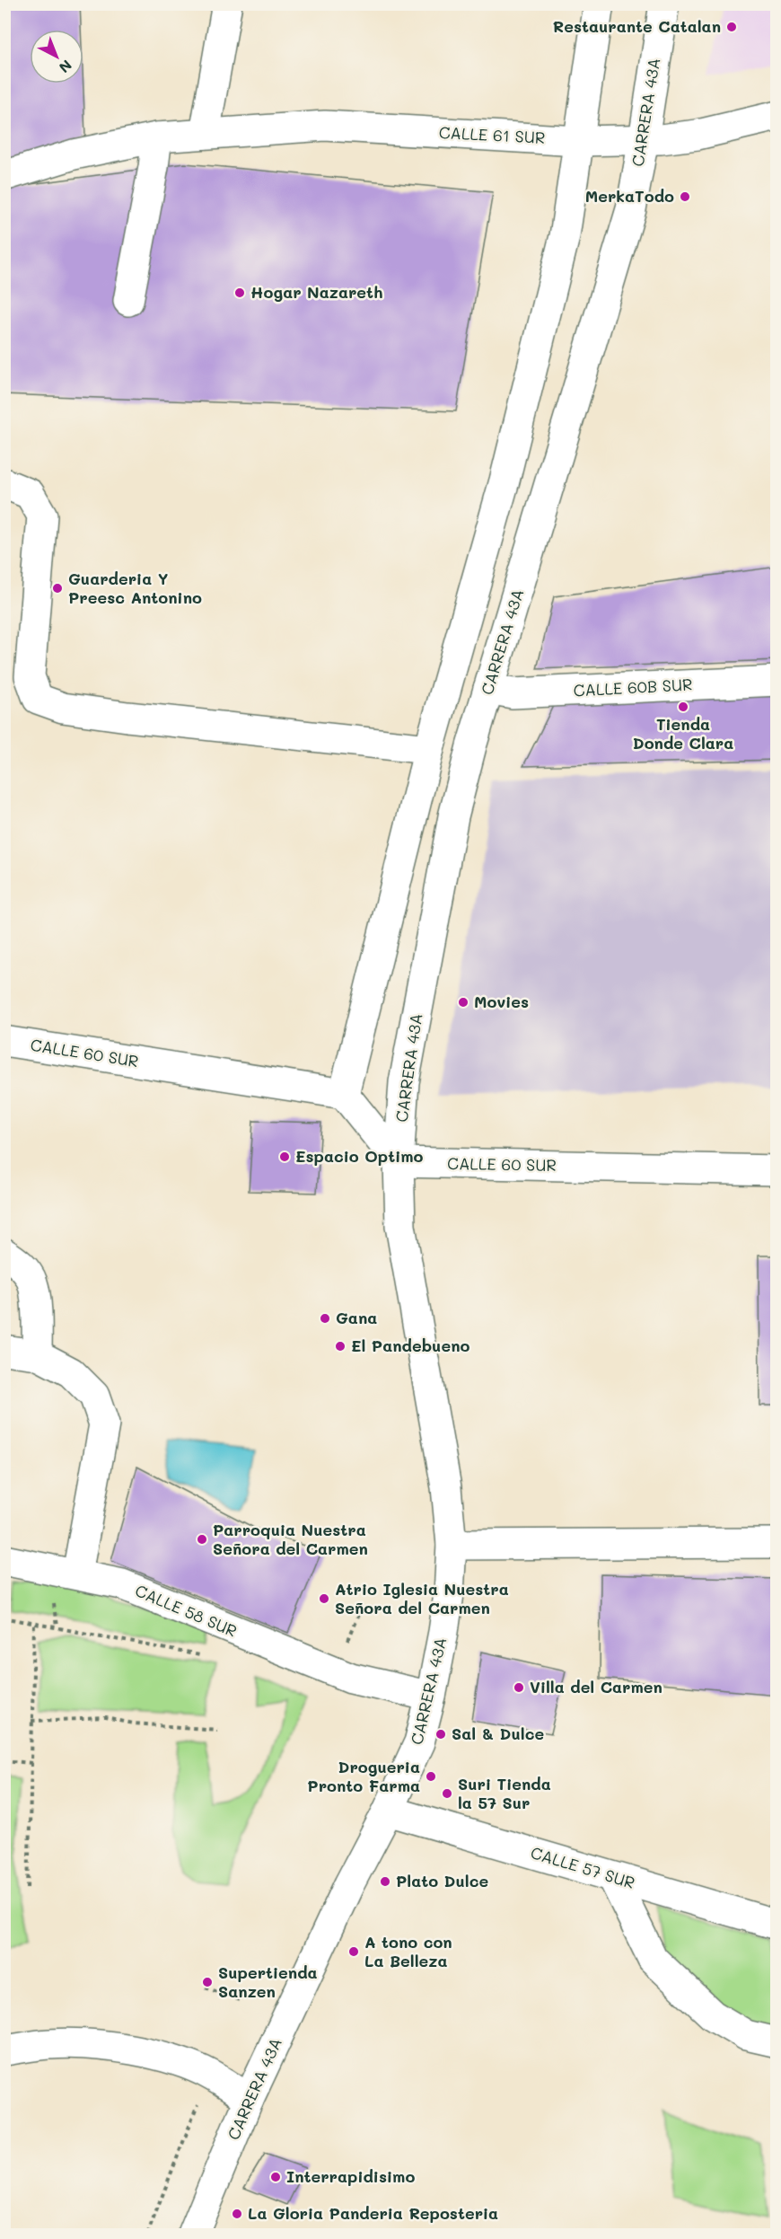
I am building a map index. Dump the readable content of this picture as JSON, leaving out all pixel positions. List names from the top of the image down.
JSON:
{
  "streets": {
    "main road": [
      "CARRERA 43A",
      "CALLE 61 SUR",
      "CALLE 60B SUR",
      "CALLE 60 SUR",
      "CALLE 58 SUR",
      "CALLE 57 SUR"
    ]
  },
  "crossings": [
    ["CARRERA 43A", "CALLE 61 SUR"],
    ["CARRERA 43A", "CALLE 60B SUR"],
    ["CARRERA 43A", "CALLE 60 SUR"],
    ["CARRERA 43A", "CALLE 58 SUR"],
    ["CARRERA 43A", "CALLE 57 SUR"]
  ],
  "places": [
    "Restaurante Catalan",
    "MerkaTodo",
    "Hogar Nazareth",
    "Guarderia Y Preesc Antonino",
    "Tienda Donde Clara",
    "Movies",
    "Espacio Optimo",
    "Gana",
    "El Pandebueno",
    "Parroquia Nuestra Señora del Carmen",
    "Atrio Iglesia Nuestra Señora del Carmen",
    "Villa del Carmen",
    "Sal & Dulce",
    "Drogueria Pronto Farma",
    "Suri Tienda la 57 Sur",
    "Plato Dulce",
    "A tono con La Belleza",
    "Supertienda Sanzen",
    "Interrapidisimo",
    "La Gloria Panderia Reposteria"
  ],
  "north": "bottom right"
}
